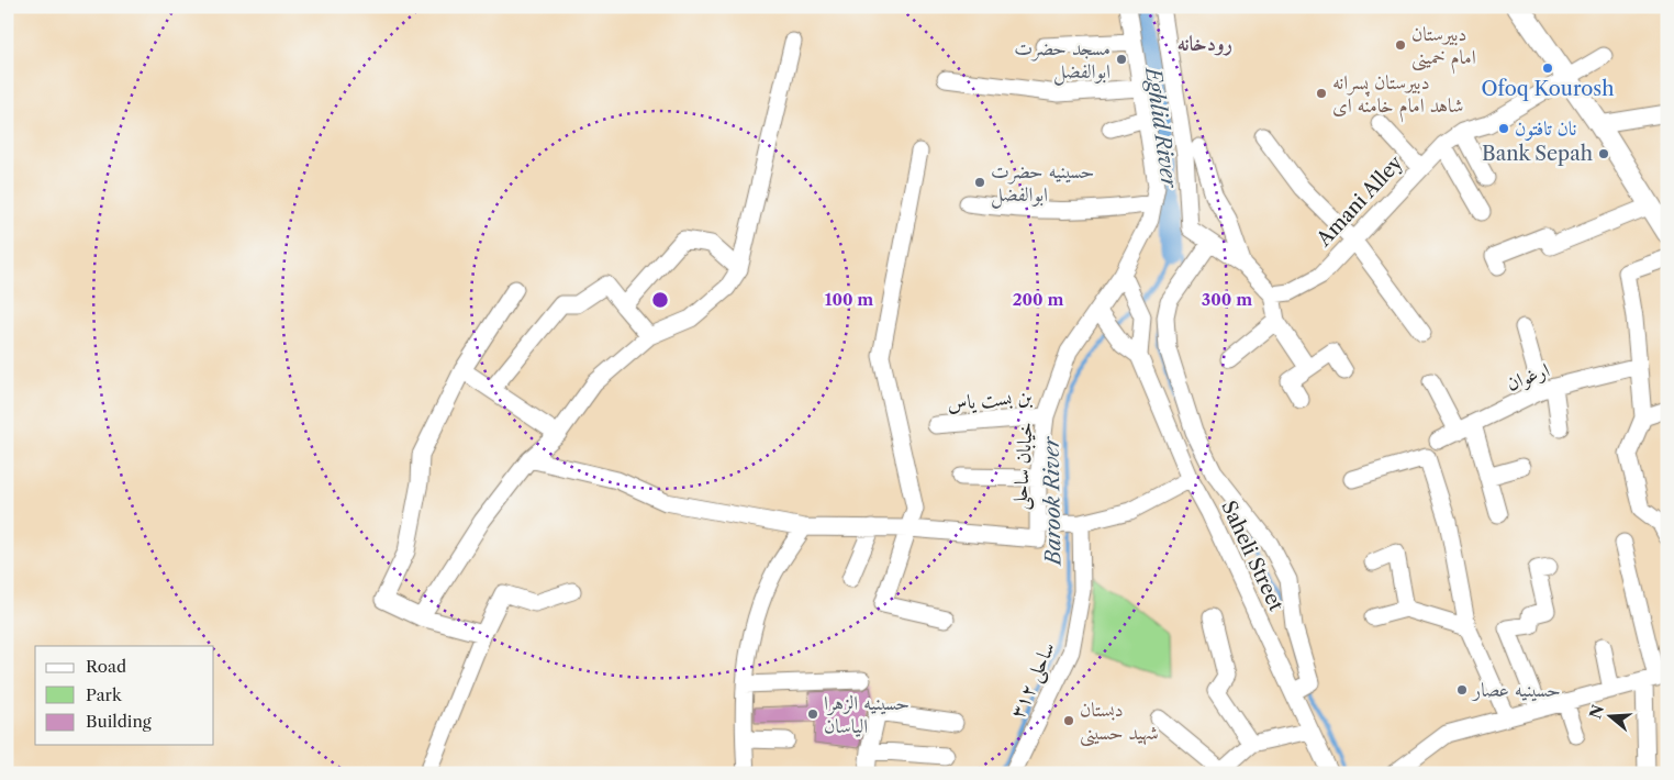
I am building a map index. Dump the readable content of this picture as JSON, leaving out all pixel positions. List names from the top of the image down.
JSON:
{
  "streets": {
    "street": [
      "Amani Alley",
      "ارغوان",
      "بن بست یاس",
      "خیابان ساحلی",
      "Saheli Street",
      "ساحلی ۳۱۲"
    ]
  },
  "crossings": [
    ["بن بست یاس", "خیابان ساحلی"]
  ],
  "districts": ["رودخانه"],
  "water": ["Eghlid River", "Barook River"],
  "places": [
    "دبیرستان امام خمینی",
    "مسجد حضرت ابوالفضل",
    "Ofoq Kourosh",
    "دبیرستان پسرانه شاهد امام خامنه ای",
    "نان تافتون",
    "Bank Sepah",
    "حسینیه حضرت ابوالفضل",
    "حسینیه عصار",
    "حسینیه الزهرا الیاسان",
    "دبستان شهید حسینی"
  ],
  "legend": ["Road", "Park", "Building"],
  "north": "left",
  "rings": ["100 m", "200 m", "300 m"]
}
